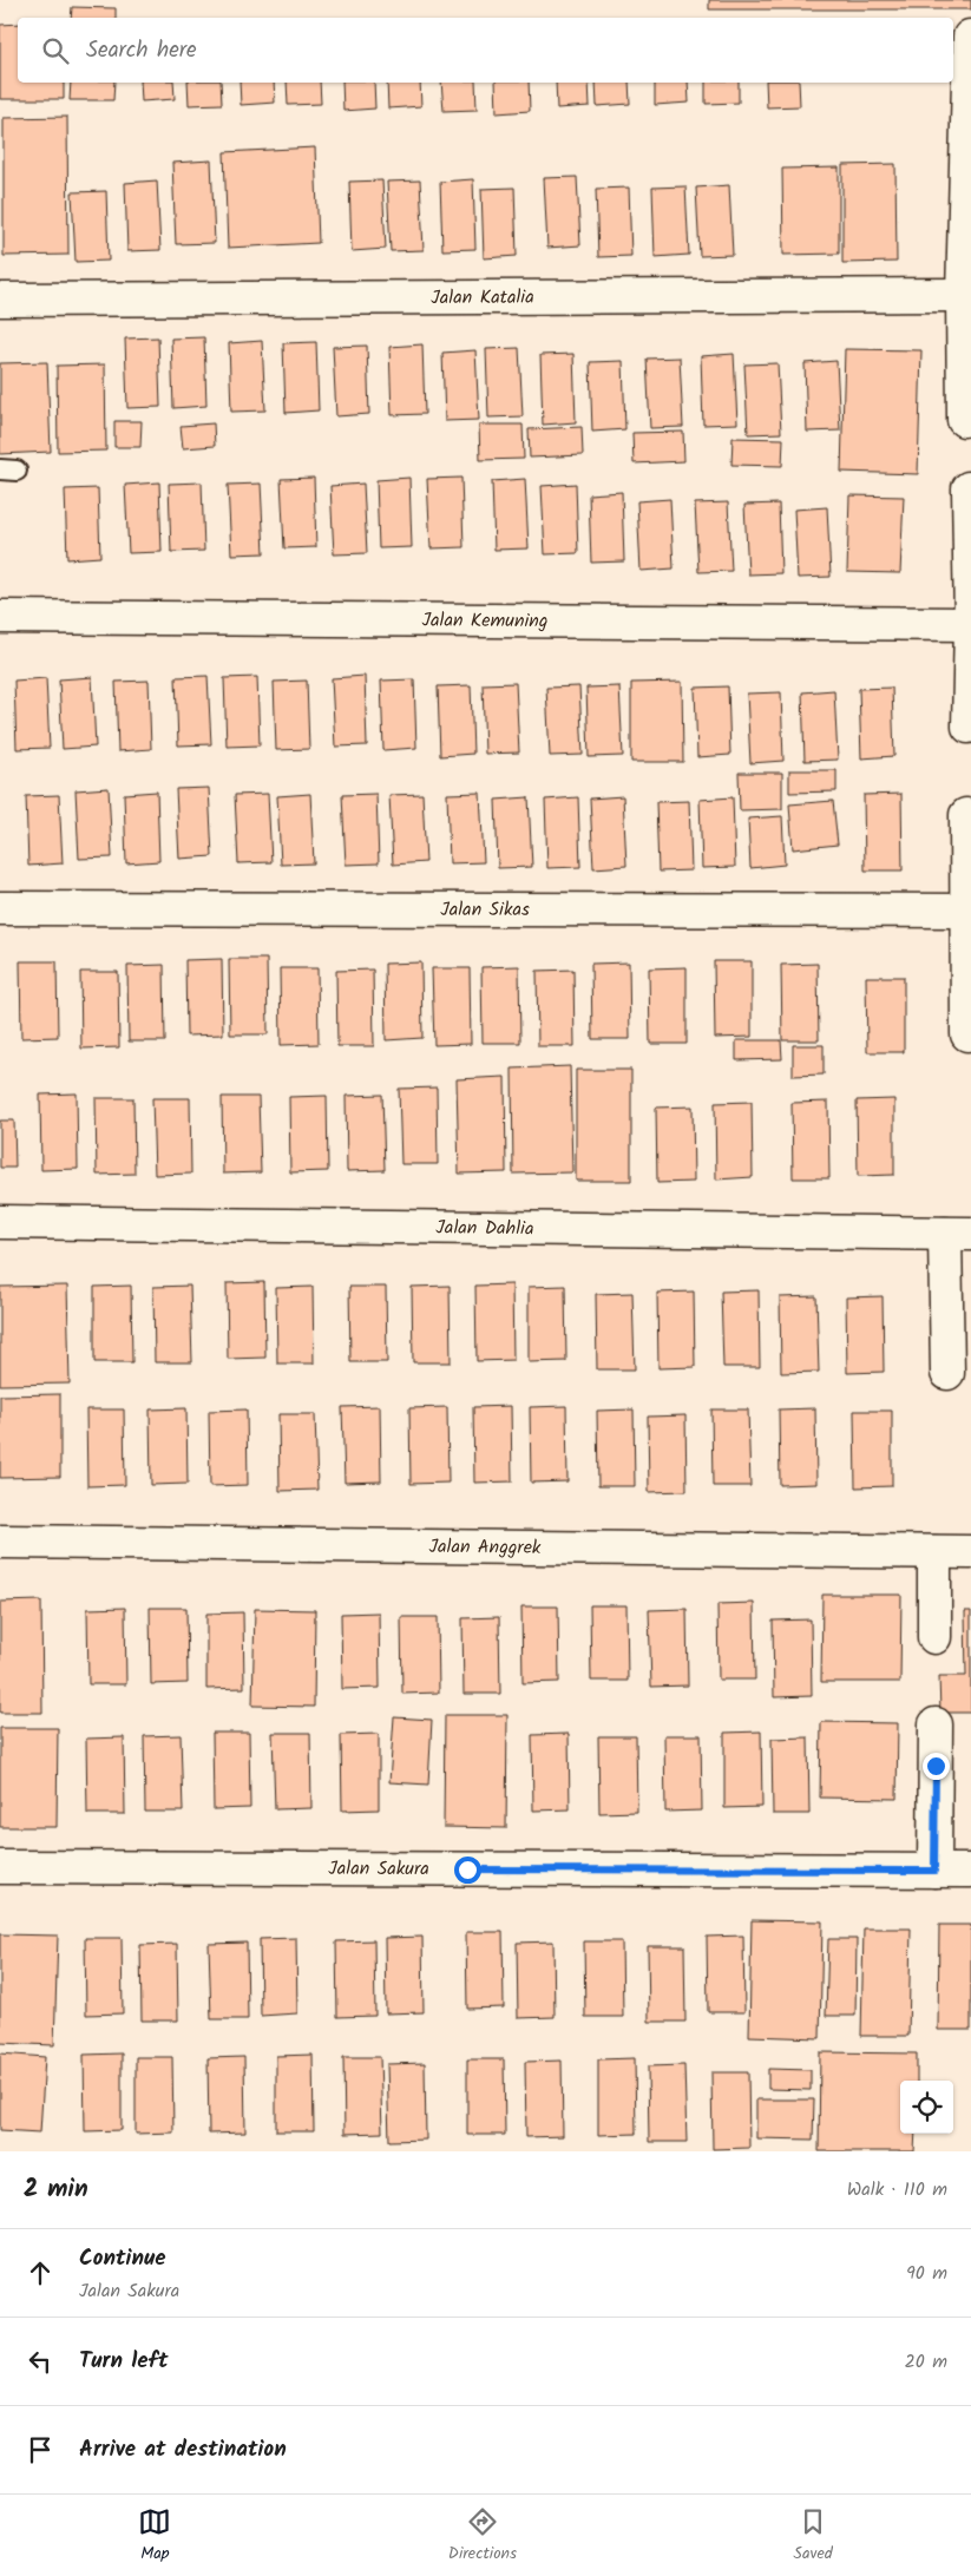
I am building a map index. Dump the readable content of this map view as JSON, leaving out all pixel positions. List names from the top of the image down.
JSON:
{
  "streets": {
    "street": [
      "Jalan Katalia",
      "Jalan Kemuning",
      "Jalan Sikas",
      "Jalan Dahlia",
      "Jalan Anggrek",
      "Jalan Sakura"
    ]
  },
  "page": {
    "search": "Search here",
    "heading": ["2 min", "Walk · 110 m"],
    "list": [
      ["Continue", "Jalan Sakura", "90 m"],
      ["Turn left", "20 m"],
      "Arrive at destination"
    ],
    "nav": ["Map", "Directions", "Saved"]
  }
}
